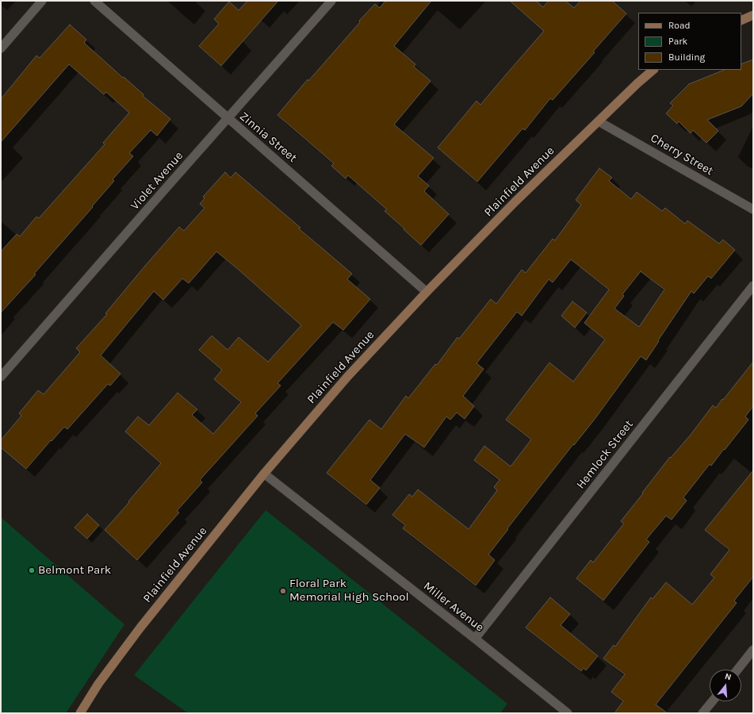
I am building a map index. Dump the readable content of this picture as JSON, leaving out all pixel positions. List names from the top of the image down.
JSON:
{
  "streets": {
    "main road": ["Plainfield Avenue"],
    "street": [
      "Zinnia Street",
      "Cherry Street",
      "Violet Avenue",
      "Hemlock Street",
      "Miller Avenue"
    ]
  },
  "crossings": [
    ["Zinnia Street", "Violet Avenue"],
    ["Zinnia Street", "Plainfield Avenue"],
    ["Cherry Street", "Plainfield Avenue"],
    ["Plainfield Avenue", "Miller Avenue"],
    ["Hemlock Street", "Miller Avenue"]
  ],
  "places": ["Belmont Park", "Floral Park Memorial High School"],
  "legend": ["Road", "Park", "Building"],
  "north": "top"
}
